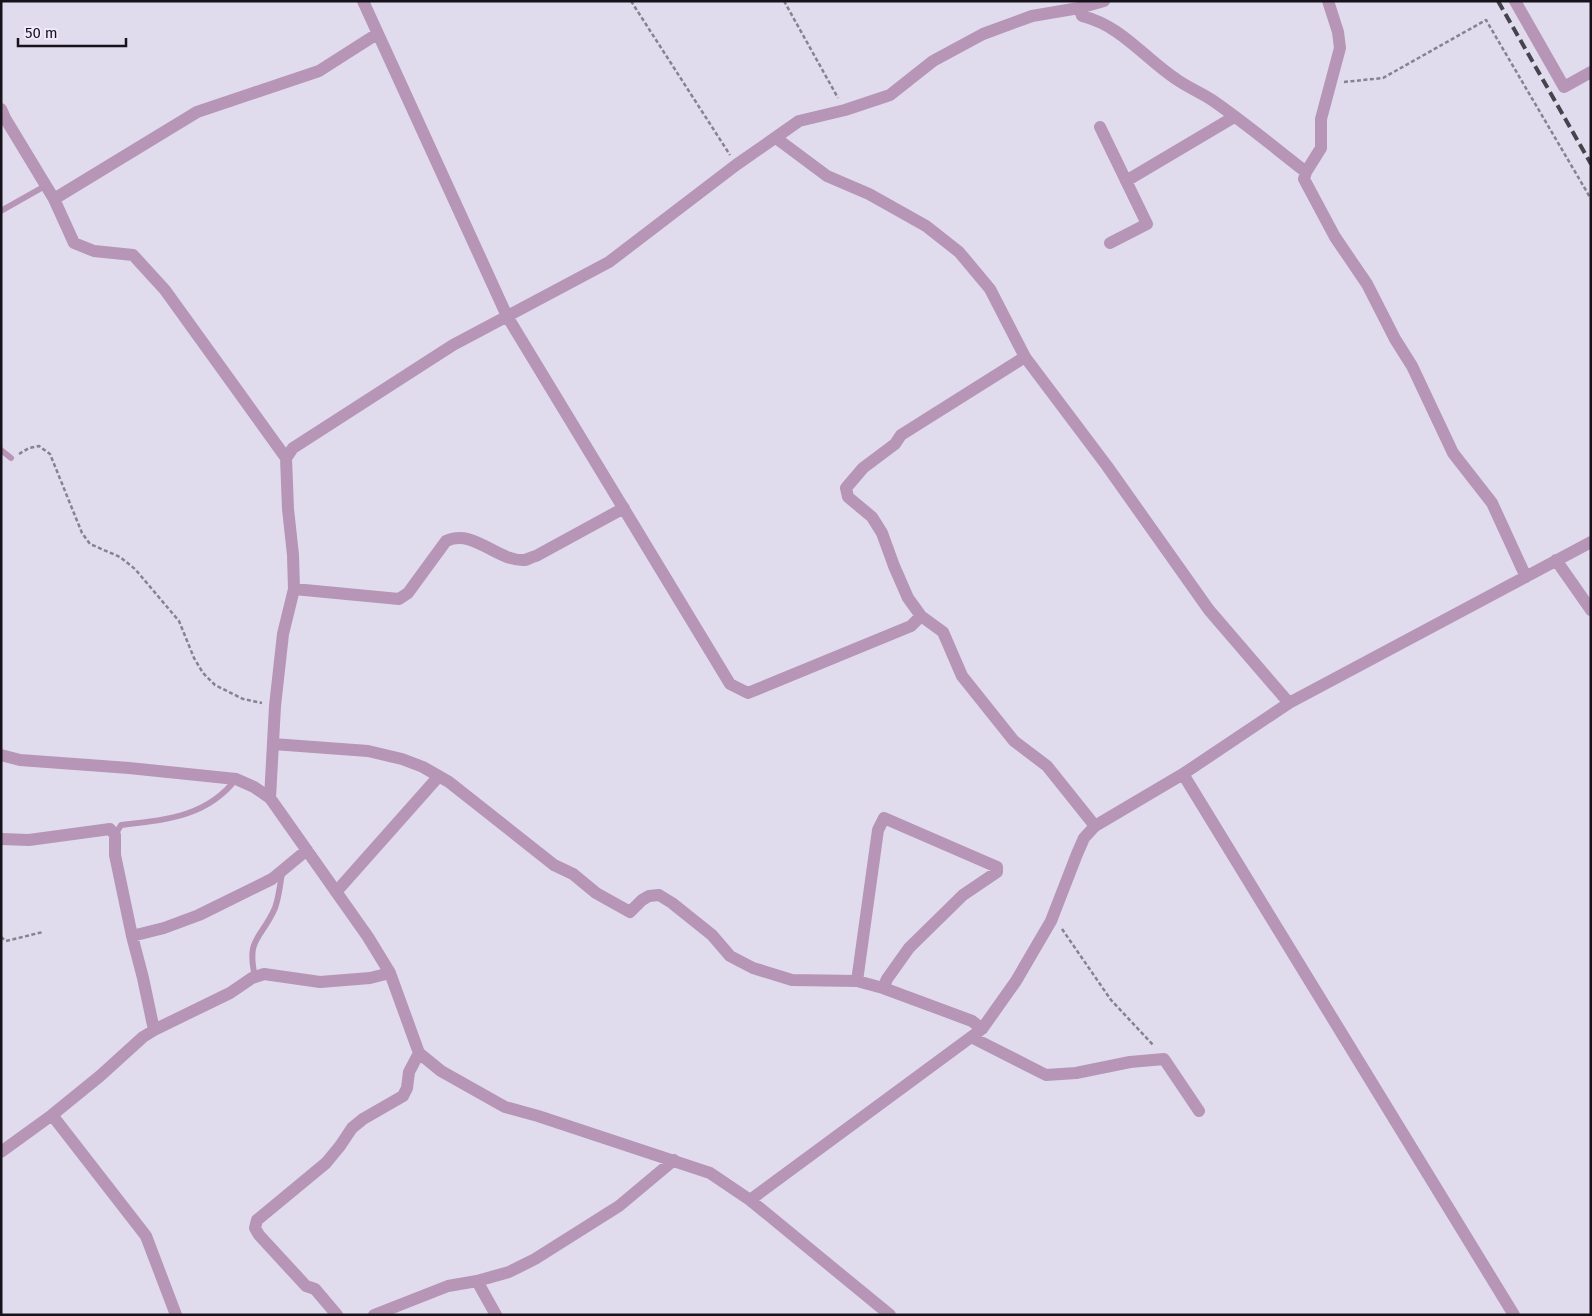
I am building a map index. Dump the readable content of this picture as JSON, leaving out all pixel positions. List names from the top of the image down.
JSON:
{
  "scale_bar": "50 m"
}
